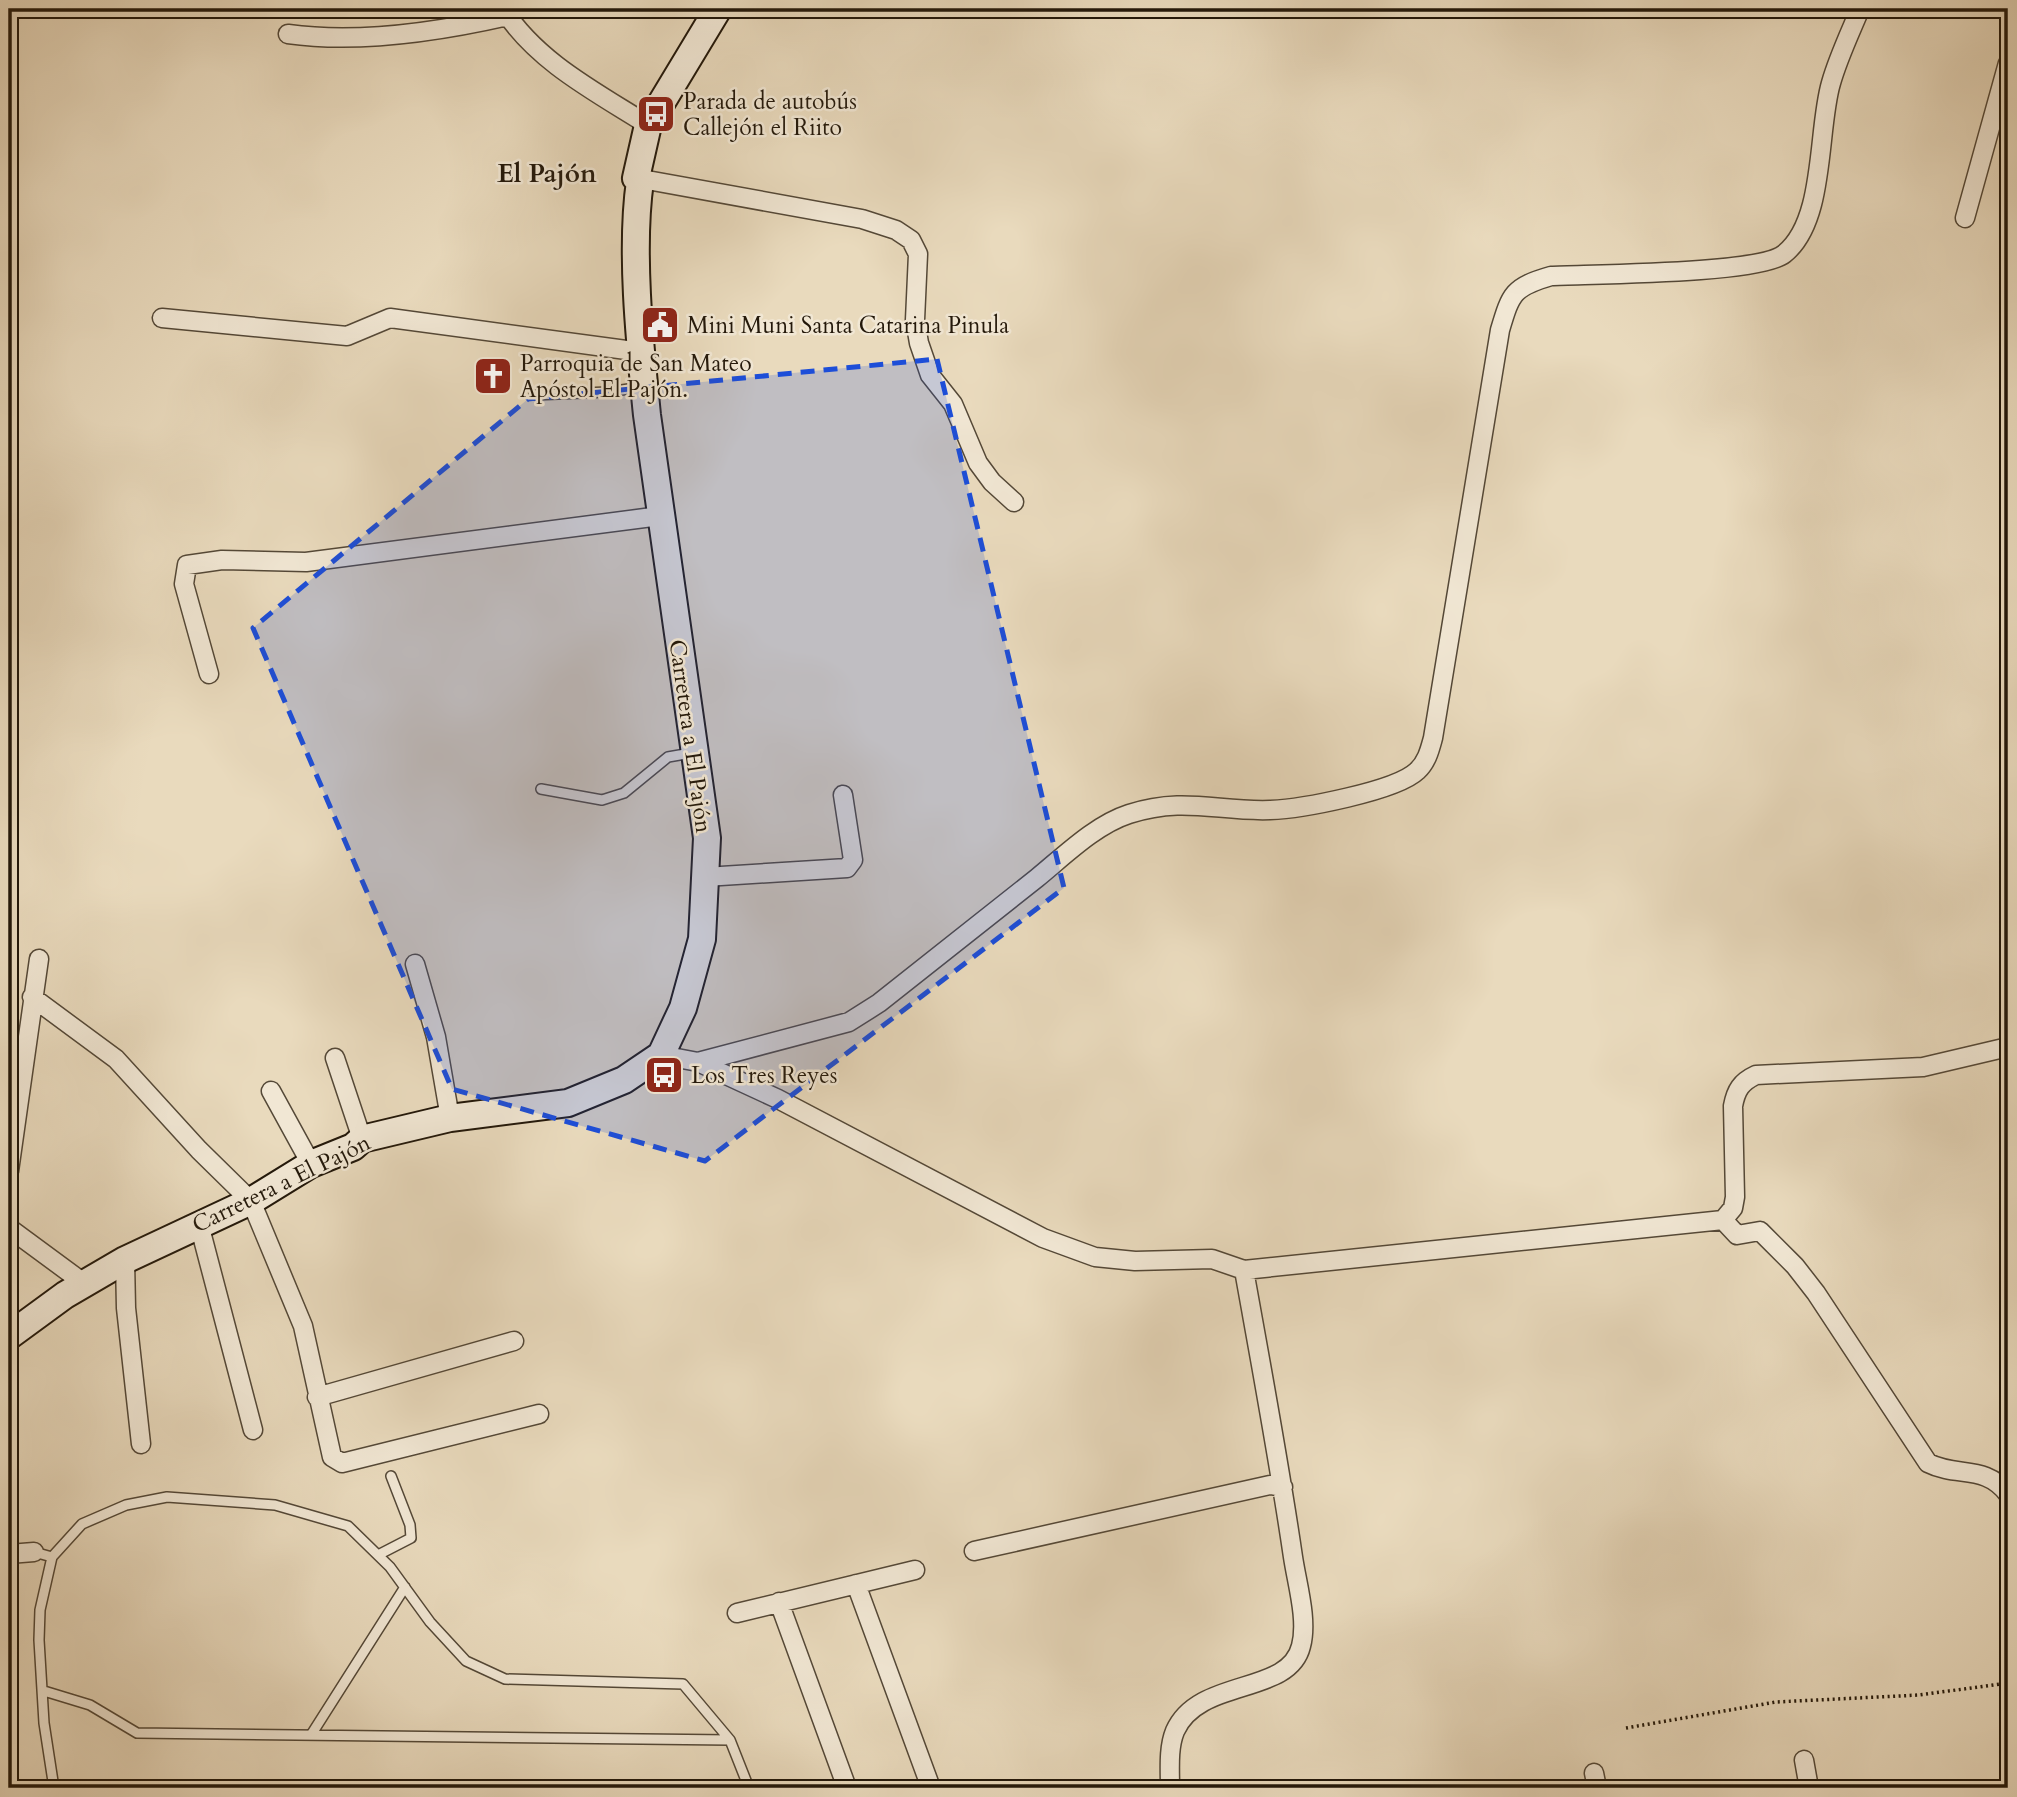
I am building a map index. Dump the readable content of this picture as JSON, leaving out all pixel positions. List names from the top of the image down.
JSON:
{
  "streets": {
    "street": ["Carretera a El Pajón"]
  },
  "districts": ["El Pajón"],
  "places": {
    "bus stop": ["Parada de autobús Callejón el Riito", "Los Tres Reyes"],
    "public building": ["Mini Muni Santa Catarina Pinula"],
    "church": ["Parroquia de San Mateo Apóstol El Pajón."]
  }
}
